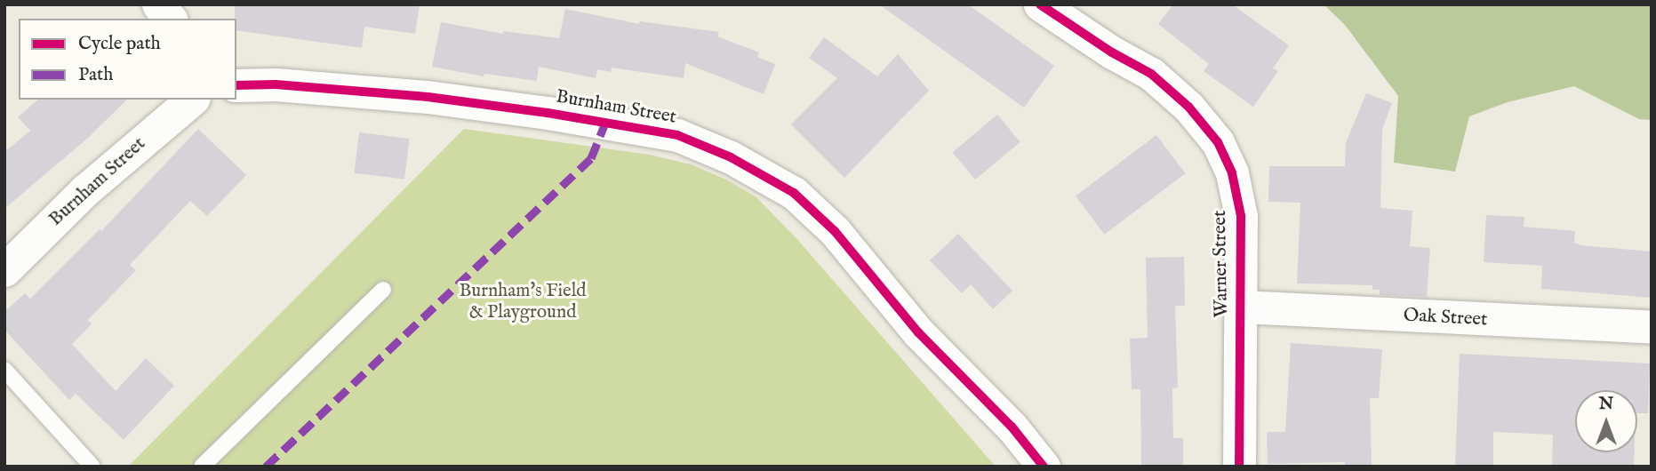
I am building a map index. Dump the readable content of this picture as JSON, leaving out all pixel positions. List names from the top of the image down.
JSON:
{
  "streets": {
    "street": ["Burnham Street", "Warner Street", "Oak Street"]
  },
  "crossings": [
    ["Warner Street", "Oak Street"]
  ],
  "parks": ["Burnham's Field & Playground"],
  "legend": ["Cycle path", "Path"],
  "north": "top"
}
